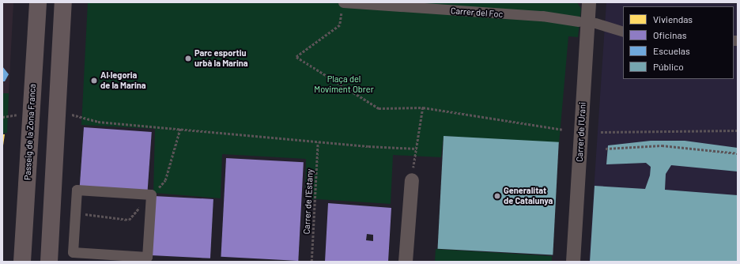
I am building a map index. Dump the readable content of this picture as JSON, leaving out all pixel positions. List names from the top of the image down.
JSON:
{
  "streets": {
    "main road": ["Passeig de la Zona Franca"],
    "street": ["Carrer del Foc", "Carrer de l'Urani"],
    "path": ["Carrer de l'Estany"]
  },
  "parks": ["Plaça del Moviment Obrer"],
  "places": ["Parc esportiu urbà la Marina", "Al·legoria de la Marina", "Generalitat de Catalunya"],
  "legend": [
    "Viviendas",
    "Oficinas",
    "Escuelas",
    "Público"
  ]
}
